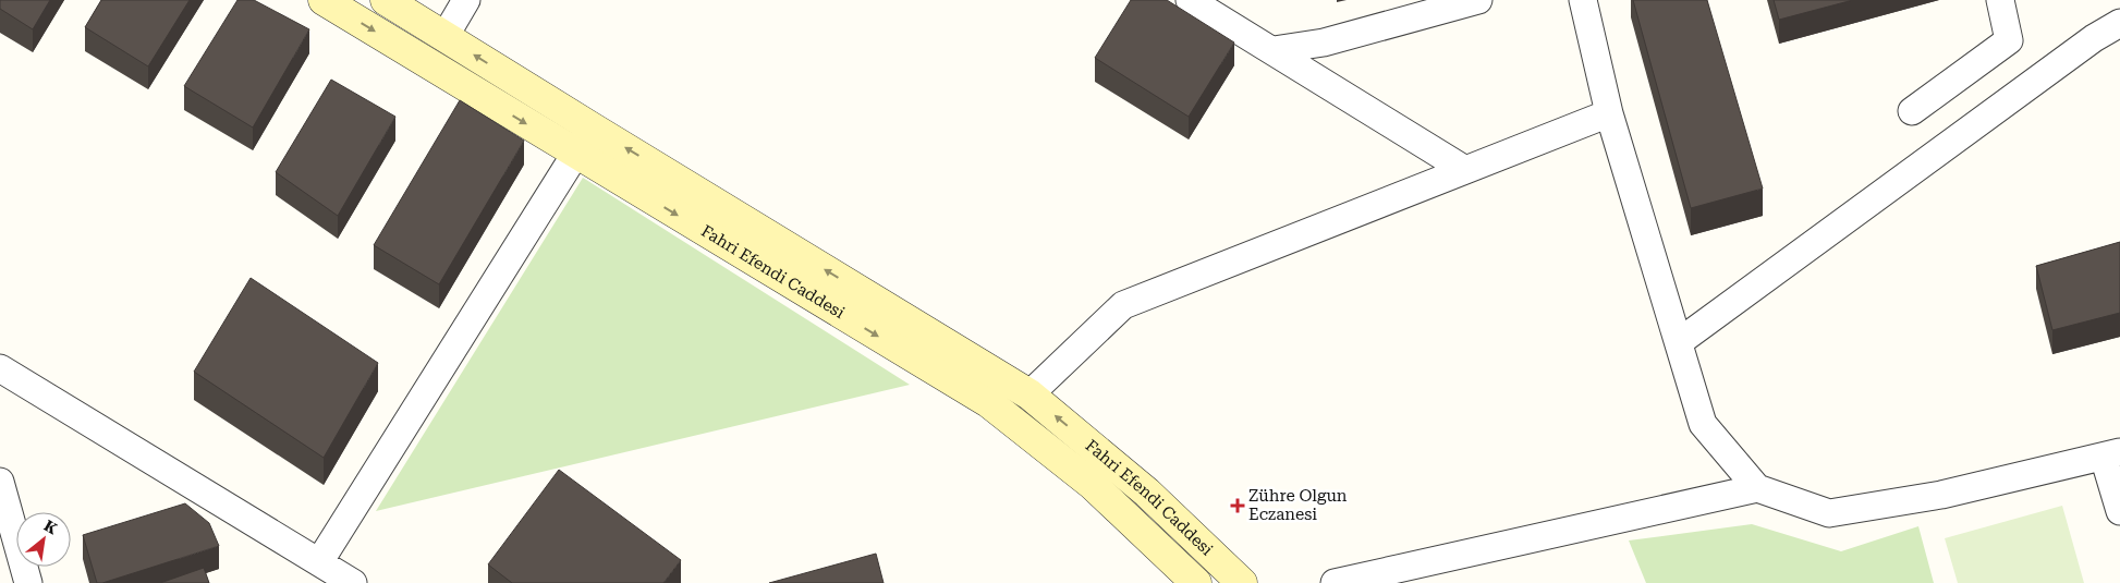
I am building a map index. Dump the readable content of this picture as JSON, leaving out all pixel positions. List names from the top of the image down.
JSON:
{
  "streets": {
    "street": ["Fahri Efendi Caddesi"]
  },
  "places": {
    "health": ["Zühre Olgun Eczanesi"]
  },
  "north": "top right"
}
